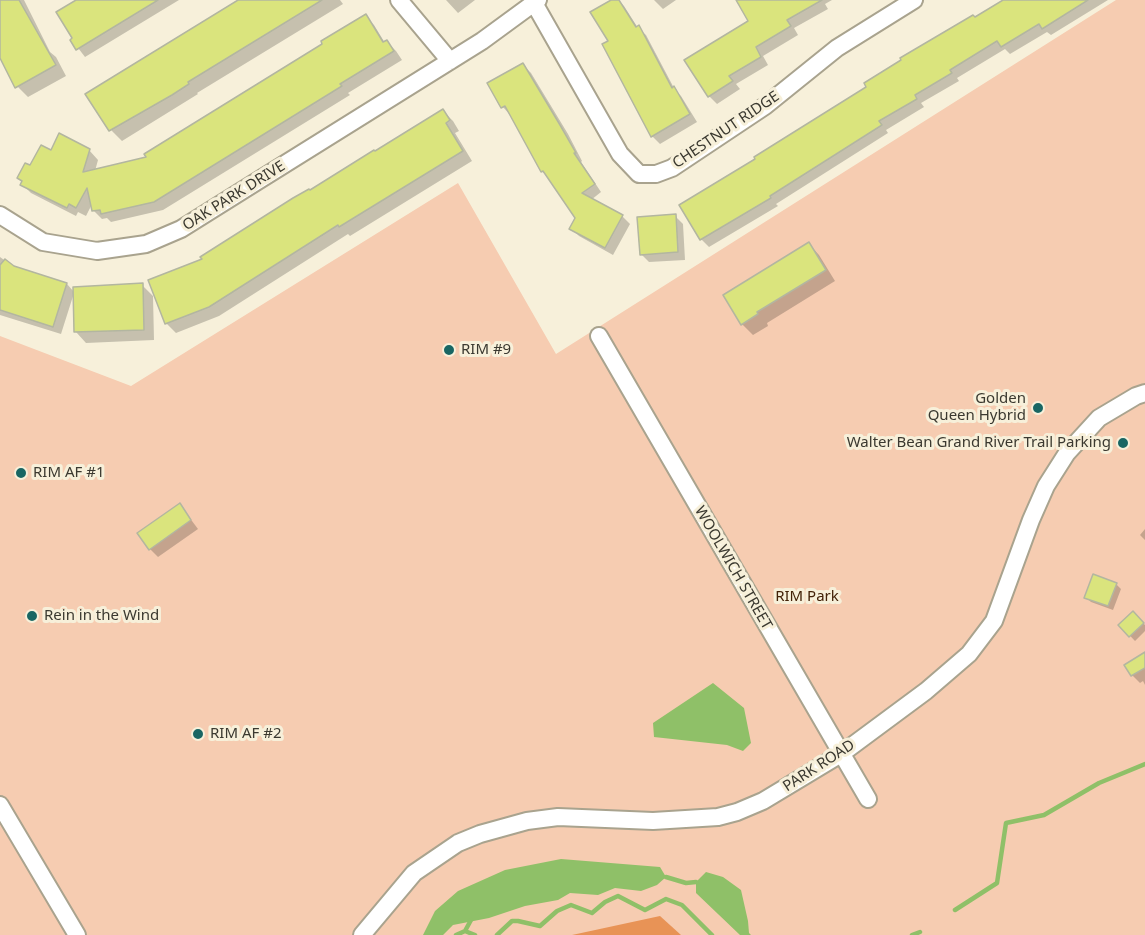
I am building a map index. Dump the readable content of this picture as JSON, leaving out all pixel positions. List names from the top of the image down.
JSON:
{
  "streets": {
    "street": [
      "CHESTNUT RIDGE",
      "OAK PARK DRIVE",
      "WOOLWICH STREET",
      "PARK ROAD"
    ]
  },
  "crossings": [
    ["CHESTNUT RIDGE", "OAK PARK DRIVE"],
    ["WOOLWICH STREET", "PARK ROAD"]
  ],
  "parks": ["RIM Park"],
  "places": [
    "RIM #9",
    "Golden Queen Hybrid",
    "Walter Bean Grand River Trail Parking",
    "RIM AF #1",
    "Rein in the Wind",
    "RIM AF #2"
  ]
}
